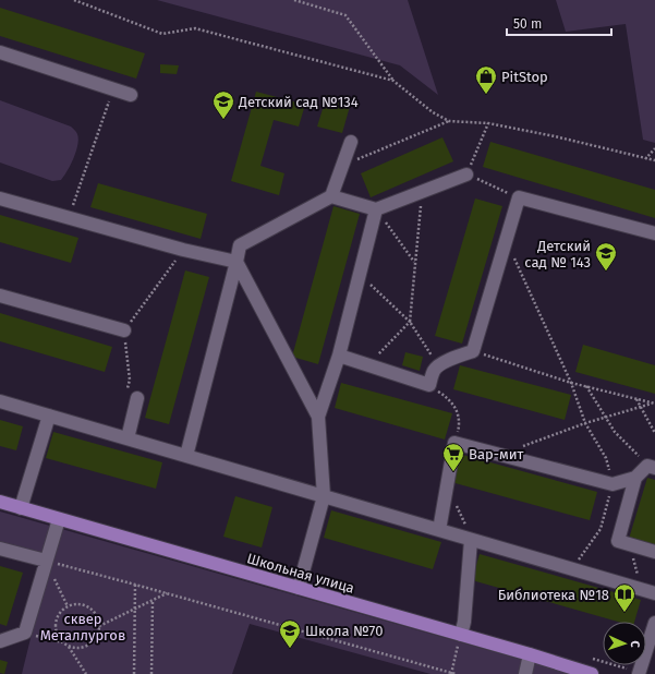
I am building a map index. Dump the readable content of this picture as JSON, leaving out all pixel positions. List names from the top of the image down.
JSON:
{
  "streets": {
    "main road": ["Школьная улица"]
  },
  "parks": ["сквер Металлургов"],
  "places": {
    "shop": ["PitStop"],
    "school or university": ["Детский сад №134", "Детский сад № 143", "Школа №70"],
    "supermarket": ["Вар-мит"],
    "library": ["Библиотека №18"]
  },
  "scale_bar": "50 m",
  "north": "right"
}
